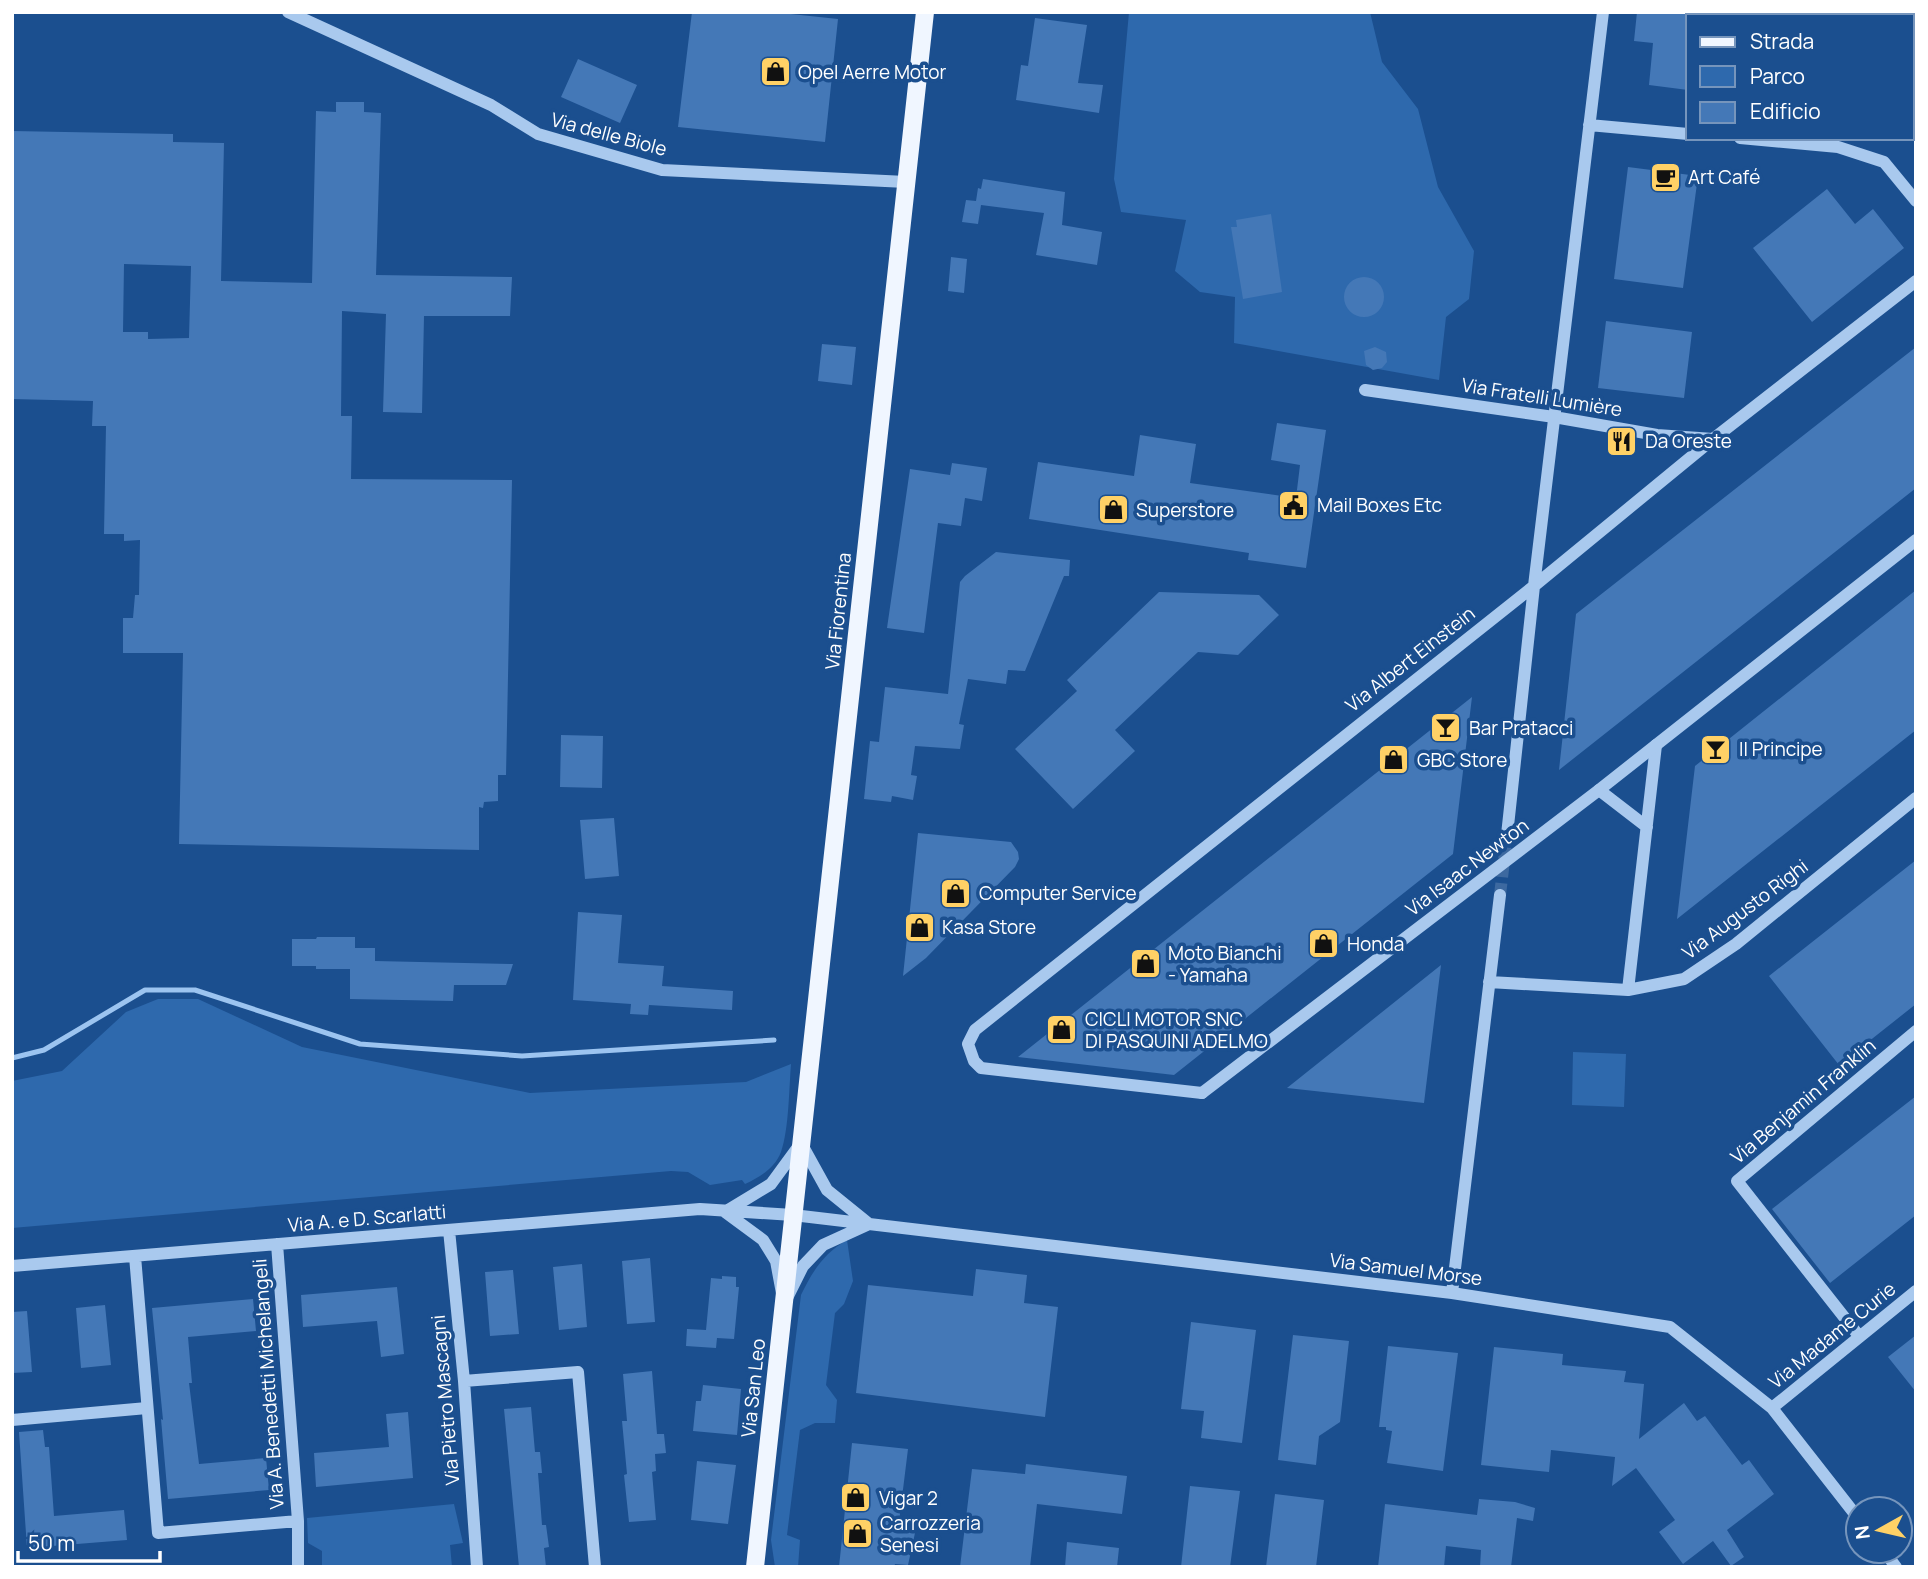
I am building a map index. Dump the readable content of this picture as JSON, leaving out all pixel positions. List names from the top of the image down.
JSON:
{
  "streets": {
    "main road": ["Via Fiorentina", "Via San Leo"],
    "street": [
      "Via delle Biole",
      "Via Fratelli Lumière",
      "Via Albert Einstein",
      "Via Isaac Newton",
      "Via Augusto Righi",
      "Via Benjamin Franklin",
      "Via A. e D. Scarlatti",
      "Via Samuel Morse",
      "Via Madame Curie",
      "Via A. Benedetti Michelangeli",
      "Via Pietro Mascagni"
    ]
  },
  "crossings": [
    ["Via delle Biole", "Via Fiorentina"],
    ["Via Fratelli Lumière", "Via Albert Einstein"],
    ["Via Fiorentina", "Via A. e D. Scarlatti"],
    ["Via Fiorentina", "Via Samuel Morse"],
    ["Via Fiorentina", "Via San Leo"],
    ["Via Albert Einstein", "Via Isaac Newton"],
    ["Via Benjamin Franklin", "Via Madame Curie"],
    ["Via A. e D. Scarlatti", "Via Samuel Morse"],
    ["Via A. e D. Scarlatti", "Via A. Benedetti Michelangeli"],
    ["Via A. e D. Scarlatti", "Via San Leo"],
    ["Via A. e D. Scarlatti", "Via Pietro Mascagni"],
    ["Via Samuel Morse", "Via Madame Curie"],
    ["Via Samuel Morse", "Via San Leo"]
  ],
  "places": {
    "shop": [
      "Opel Aerre Motor",
      "Superstore",
      "GBC Store",
      "Computer Service",
      "Kasa Store",
      "Honda",
      "Moto Bianchi - Yamaha",
      "CICLI MOTOR SNC DI PASQUINI ADELMO",
      "Vigar 2",
      "Carrozzeria Senesi"
    ],
    "cafe": ["Art Café"],
    "restaurant": ["Da Oreste"],
    "public building": ["Mail Boxes Etc"],
    "bar": ["Bar Pratacci", "Il Principe"]
  },
  "legend": ["Strada", "Parco", "Edificio"],
  "scale_bar": "50 m",
  "north": "left"
}
